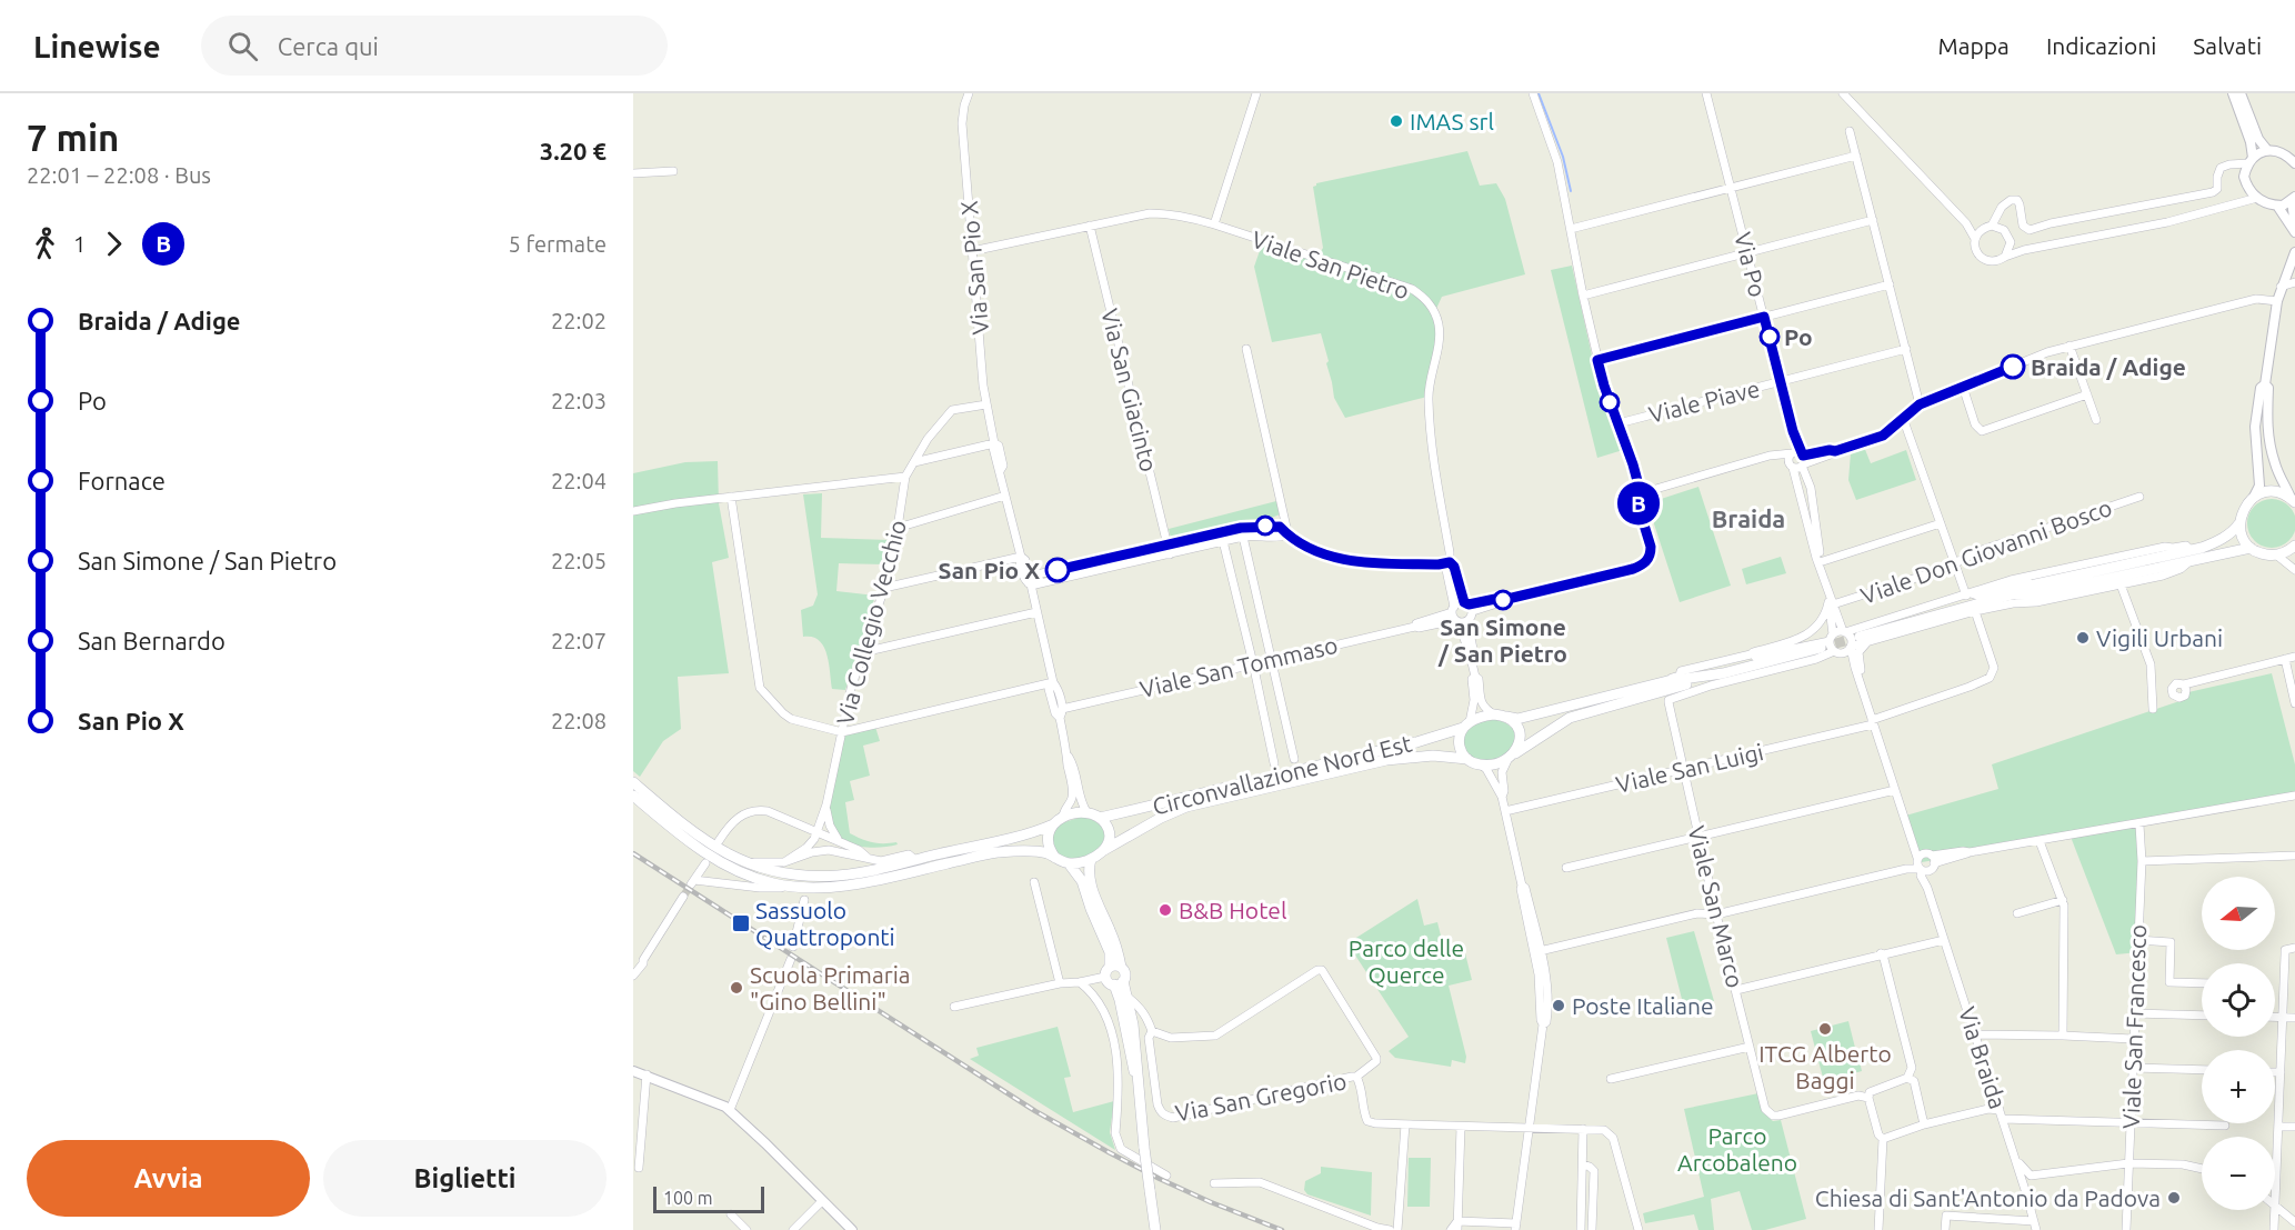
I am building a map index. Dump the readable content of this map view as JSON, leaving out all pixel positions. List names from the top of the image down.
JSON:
{
  "streets": {
    "main road": ["Circonvallazione Nord Est"],
    "street": [
      "Viale San Pietro",
      "Via Po",
      "Via San Pio X",
      "Via San Giacinto",
      "Viale Piave",
      "Viale Don Giovanni Bosco",
      "Via Collegio Vecchio",
      "Viale San Tommaso",
      "Viale San Luigi",
      "Viale San Marco",
      "Viale San Francesco",
      "Via Braida",
      "Via San Gregorio"
    ]
  },
  "crossings": [
    ["Viale San Pietro", "Via San Pio X"],
    ["Viale San Pietro", "Via San Giacinto"],
    ["Viale San Pietro", "Viale San Tommaso"],
    ["Viale San Pietro", "Circonvallazione Nord Est"],
    ["Via Po", "Viale Piave"],
    ["Via Po", "Via Braida"],
    ["Via San Pio X", "Via Collegio Vecchio"],
    ["Via San Pio X", "Viale San Tommaso"],
    ["Via San Pio X", "Circonvallazione Nord Est"],
    ["Viale Don Giovanni Bosco", "Via Braida"],
    ["Viale San Luigi", "Viale San Marco"],
    ["Viale San Luigi", "Via Braida"]
  ],
  "districts": ["Braida"],
  "parks": ["Parco delle Querce", "Parco Arcobaleno"],
  "places": {
    "other": [
      "IMAS srl",
      "Po",
      "Braida / Adige",
      "San Pio X",
      "San Simone / San Pietro",
      "Vigili Urbani",
      "B&B Hotel",
      "Scuola Primaria \"Gino Bellini\"",
      "Poste Italiane",
      "ITCG Alberto Baggi",
      "Chiesa di Sant'Antonio da Padova"
    ],
    "transit": ["Sassuolo Quattroponti"]
  },
  "lines": ["bus line B"],
  "scale_bar": "100 m",
  "north": "left",
  "page": {
    "header": "Linewise",
    "search": "Cerca qui",
    "nav": ["Mappa", "Indicazioni", "Salvati"],
    "heading": ["7 min", "22:01 – 22:08 · Bus", "3.20 €"],
    "on_map": "B",
    "legs": ["1", "B", "5 fermate"],
    "list": [
      {
        "name": "Braida / Adige",
        "value": "22:02"
      },
      {
        "name": "Po",
        "value": "22:03"
      },
      {
        "name": "Fornace",
        "value": "22:04"
      },
      {
        "name": "San Simone / San Pietro",
        "value": "22:05"
      },
      {
        "name": "San Bernardo",
        "value": "22:07"
      },
      {
        "name": "San Pio X",
        "value": "22:08"
      }
    ],
    "map_buttons": ["+", "−"],
    "buttons": ["Avvia", "Biglietti"],
    "scale": "100 m"
  }
}
